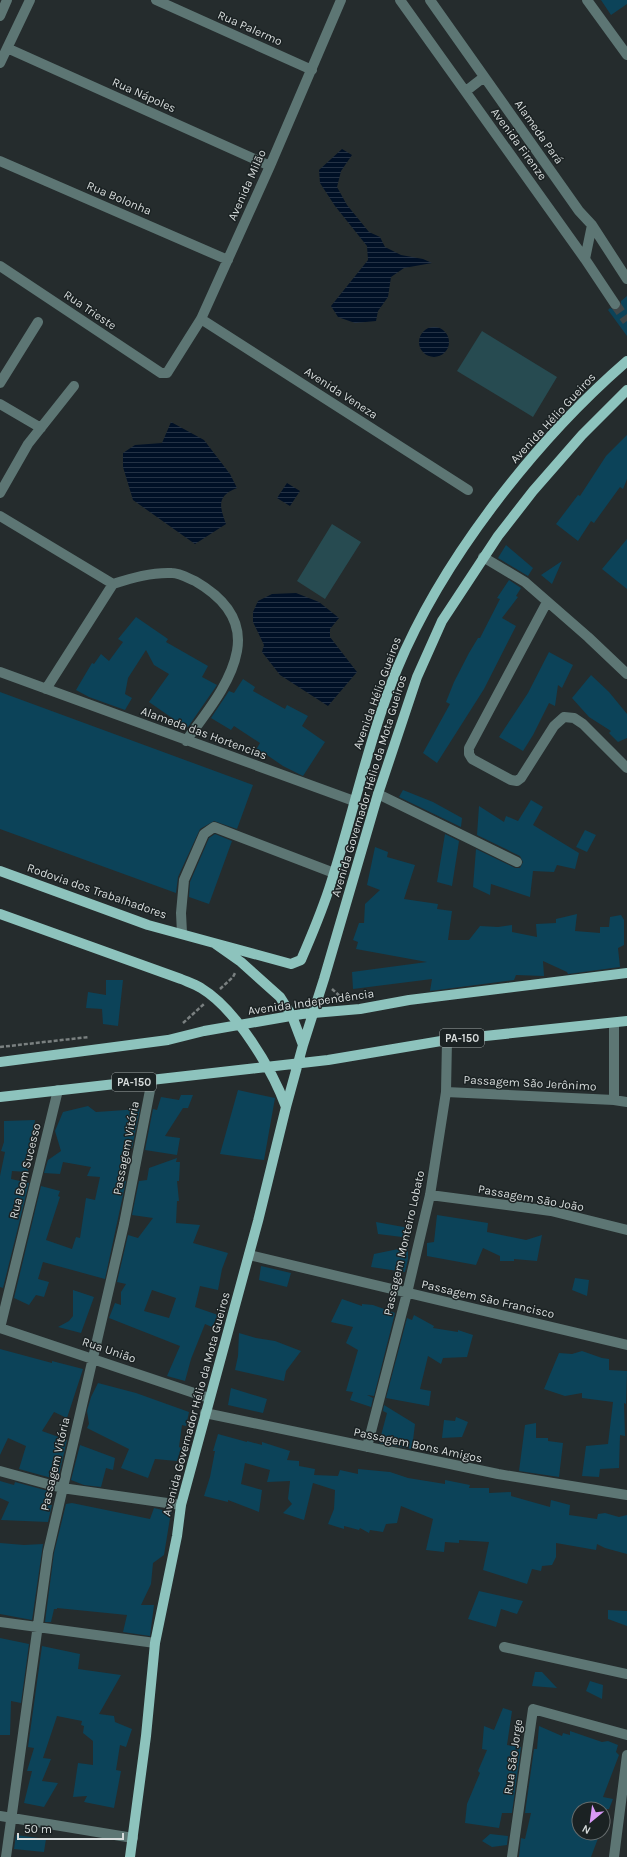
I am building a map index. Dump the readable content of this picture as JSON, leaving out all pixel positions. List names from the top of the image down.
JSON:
{
  "streets": {
    "main road": [
      "Avenida Hélio Gueiros",
      "Avenida Governador Hélio da Mota Gueiros",
      "Rodovia dos Trabalhadores",
      "Avenida Independência",
      "PA-150"
    ],
    "street": [
      "Rua Palermo",
      "Rua Nápoles",
      "Alameda Pará",
      "Avenida Firenze",
      "Avenida Milão",
      "Rua Bolonha",
      "Rua Trieste",
      "Avenida Veneza",
      "Alameda das Hortencias",
      "Passagem São Jerônimo",
      "Passagem Vitória",
      "Rua Bom Sucesso",
      "Passagem São João",
      "Passagem Monteiro Lobato",
      "Passagem São Francisco",
      "Rua União",
      "Passagem Bons Amigos",
      "Rua São Jorge"
    ]
  },
  "crossings": [
    ["Rua Palermo", "Avenida Milão"],
    ["Rua Nápoles", "Avenida Milão"],
    ["Avenida Milão", "Rua Bolonha"],
    ["Avenida Milão", "Rua Trieste"],
    ["Avenida Milão", "Avenida Veneza"],
    ["Avenida Hélio Gueiros", "Alameda das Hortencias"],
    ["Avenida Hélio Gueiros", "Rodovia dos Trabalhadores"],
    ["Avenida Governador Hélio da Mota Gueiros", "Rodovia dos Trabalhadores"],
    ["Avenida Governador Hélio da Mota Gueiros", "Avenida Independência"],
    ["Avenida Governador Hélio da Mota Gueiros", "PA-150"],
    ["Avenida Governador Hélio da Mota Gueiros", "Passagem São Francisco"],
    ["Avenida Governador Hélio da Mota Gueiros", "Rua União"],
    ["Avenida Governador Hélio da Mota Gueiros", "Passagem Bons Amigos"],
    ["Rodovia dos Trabalhadores", "Avenida Independência"],
    ["PA-150", "Passagem São Jerônimo"],
    ["PA-150", "Passagem Vitória"],
    ["PA-150", "Rua Bom Sucesso"],
    ["PA-150", "Passagem Monteiro Lobato"],
    ["Passagem São Jerônimo", "Passagem Monteiro Lobato"],
    ["Passagem Vitória", "Rua União"],
    ["Rua Bom Sucesso", "Rua União"],
    ["Passagem São João", "Passagem Monteiro Lobato"],
    ["Passagem Monteiro Lobato", "Passagem São Francisco"],
    ["Passagem Monteiro Lobato", "Passagem Bons Amigos"]
  ],
  "scale_bar": "50 m",
  "north": "bottom left"
}
